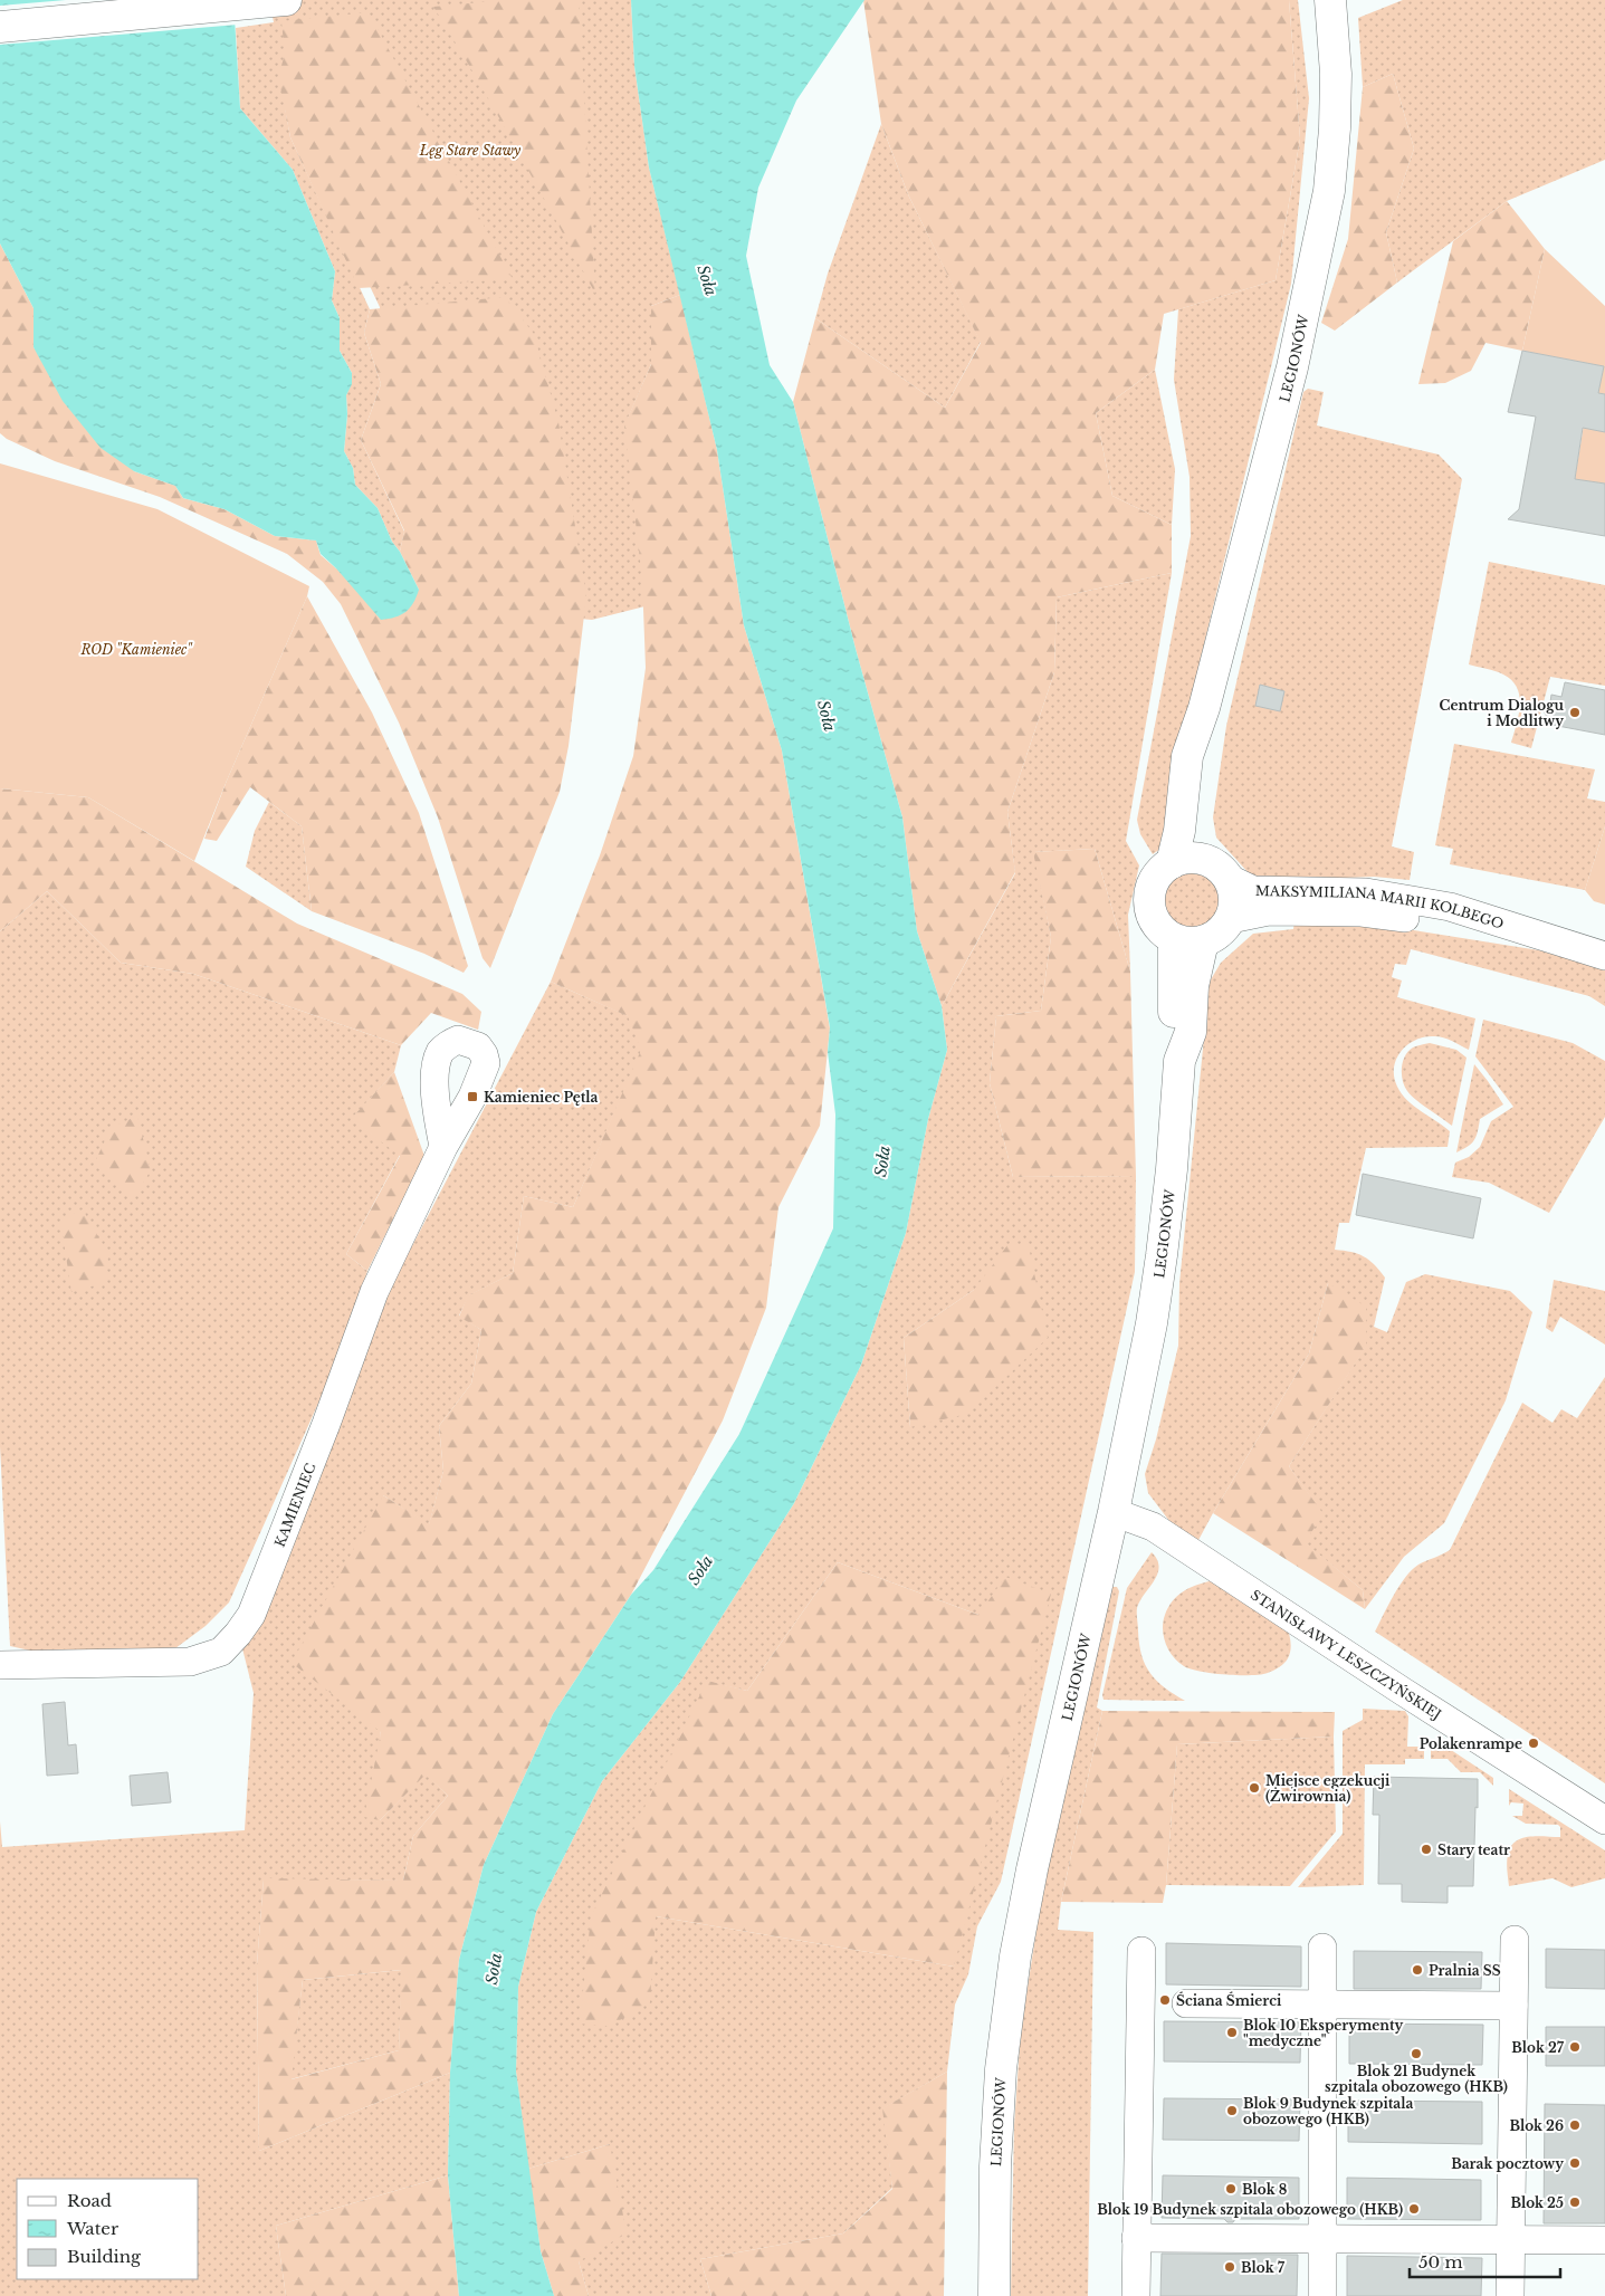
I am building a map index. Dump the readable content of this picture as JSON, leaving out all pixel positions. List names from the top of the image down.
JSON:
{
  "streets": {
    "main road": ["LEGIONÓW"],
    "street": ["MAKSYMILIANA MARII KOLBEGO", "KAMIENIEC", "STANISŁAWY LESZCZYŃSKIEJ"]
  },
  "crossings": [
    ["LEGIONÓW", "MAKSYMILIANA MARII KOLBEGO"],
    ["LEGIONÓW", "STANISŁAWY LESZCZYŃSKIEJ"]
  ],
  "water": ["Soła"],
  "parks": ["Łęg Stare Stawy", "ROD \"Kamieniec\""],
  "places": {
    "other": [
      "Centrum Dialogu i Modlitwy",
      "Polakenrampe",
      "Miejsce egzekucji (Żwirownia)",
      "Stary teatr",
      "Pralnia SS",
      "Ściana Śmierci",
      "Blok 10 Eksperymenty \"medyczne\"",
      "Blok 27",
      "Blok 21 Budynek szpitala obozowego (HKB)",
      "Blok 9 Budynek szpitala obozowego (HKB)",
      "Blok 26",
      "Barak pocztowy",
      "Blok 8",
      "Blok 25",
      "Blok 19 Budynek szpitala obozowego (HKB)",
      "Blok 7"
    ],
    "transit": ["Kamieniec Pętla"]
  },
  "legend": ["Road", "Water", "Building"],
  "scale_bar": "50 m"
}
